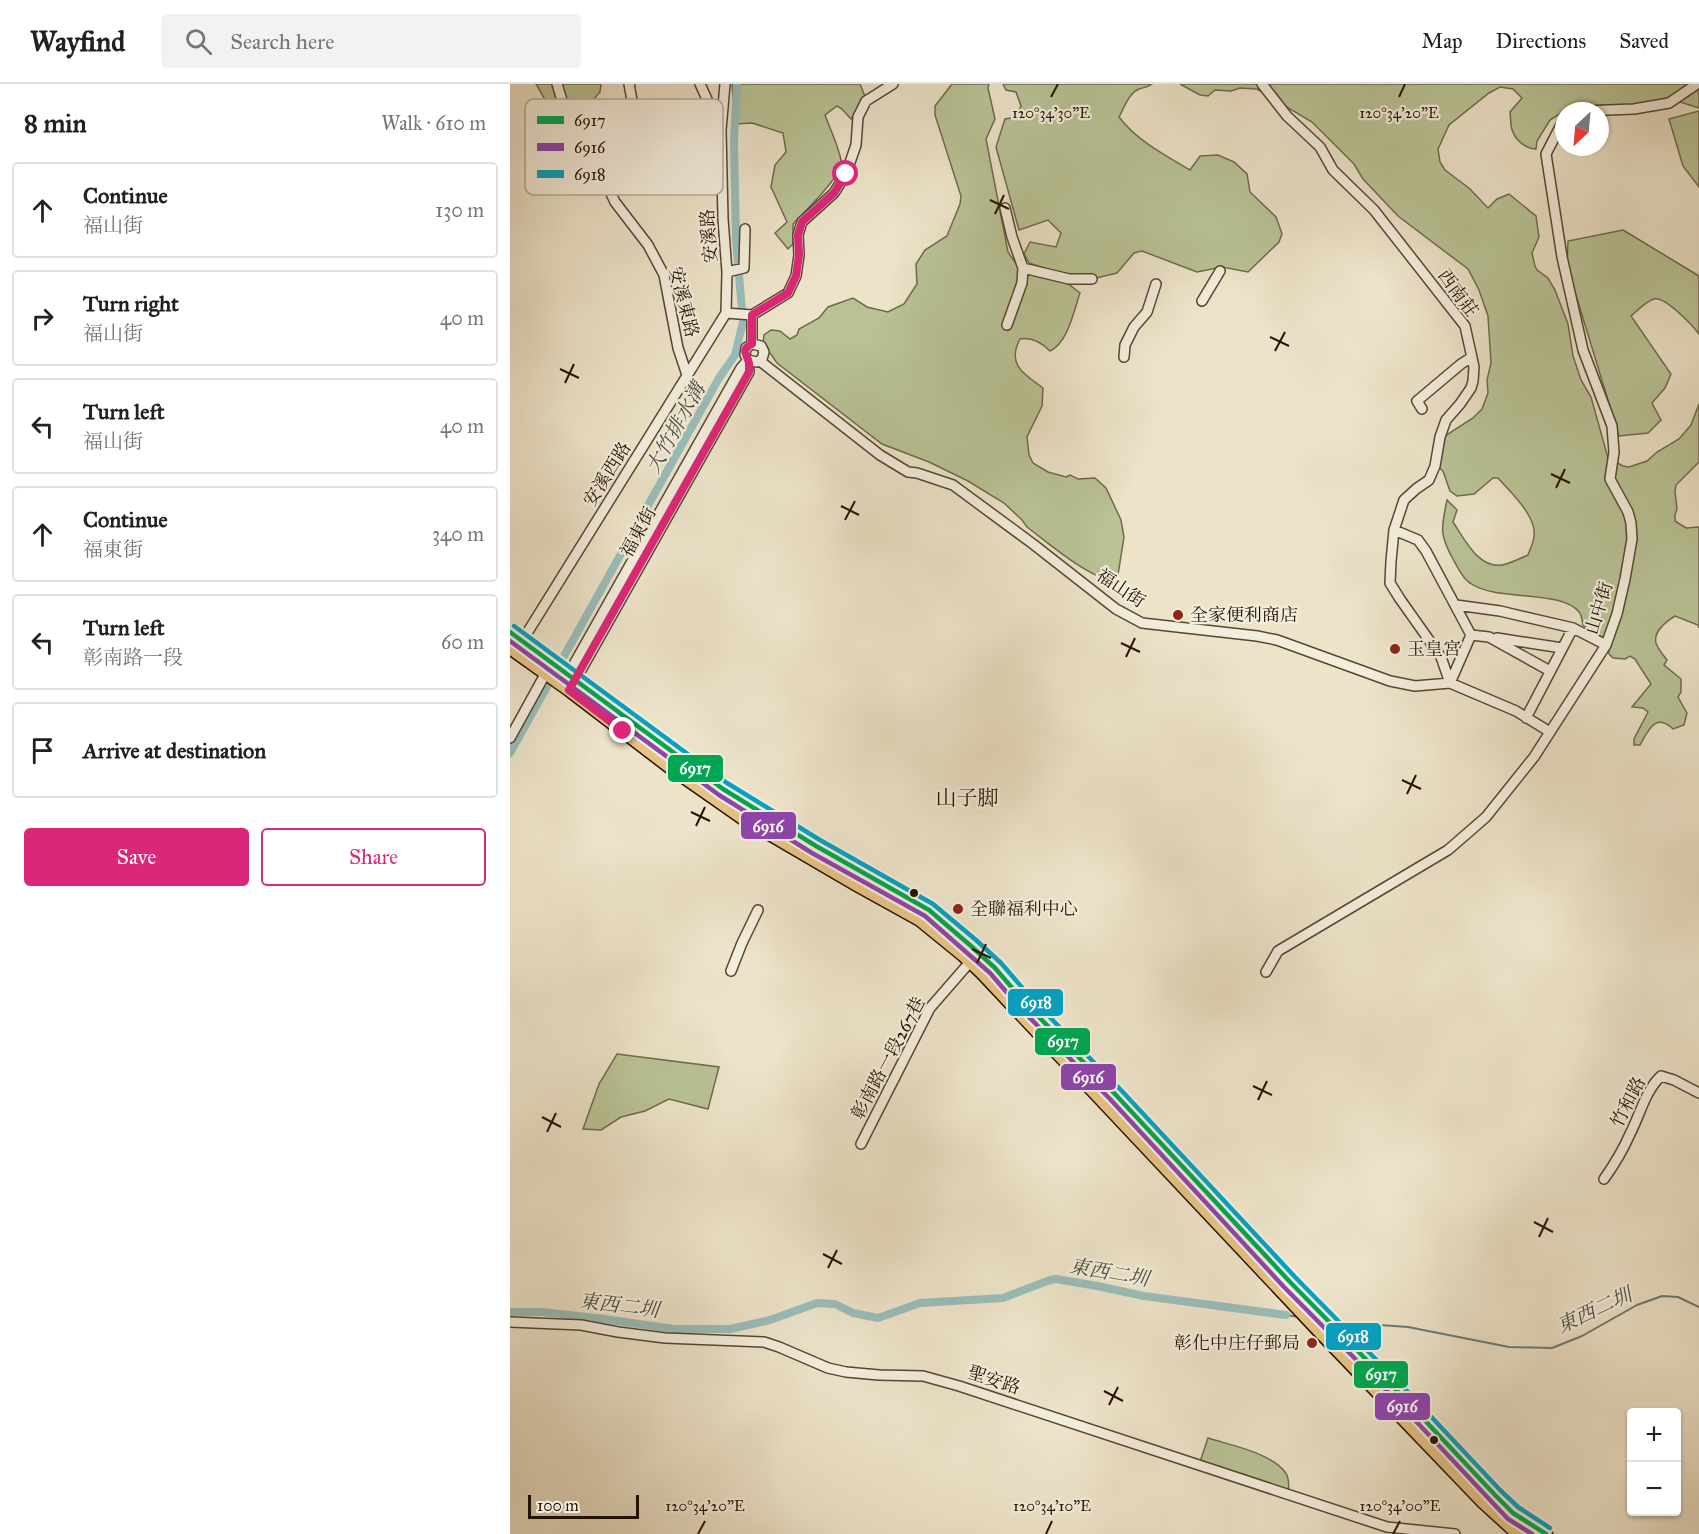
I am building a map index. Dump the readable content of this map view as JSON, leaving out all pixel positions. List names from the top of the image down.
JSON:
{
  "streets": {
    "street": [
      "安溪路",
      "西南莊",
      "安溪東路",
      "安溪西路",
      "福東街",
      "福山街",
      "山中街",
      "彰南路一段267巷",
      "竹和路",
      "聖安路"
    ]
  },
  "crossings": [
    ["安溪路", "安溪西路"],
    ["西南莊", "福山街"],
    ["安溪東路", "安溪西路"],
    ["福東街", "福山街"],
    ["福山街", "山中街"]
  ],
  "districts": ["山子脚"],
  "water": ["大竹排水溝", "東西二圳"],
  "places": [
    "全家便利商店",
    "玉皇宮",
    "全聯福利中心",
    "彰化中庄仔郵局"
  ],
  "lines": ["transit line 6918", "transit line 6917", "transit line 6916"],
  "legend": ["6917", "6916", "6918"],
  "scale_bar": "100 m",
  "north": "bottom left",
  "page": {
    "header": "Wayfind",
    "search": "Search here",
    "nav": ["Map", "Directions", "Saved"],
    "heading": ["8 min", "Walk · 610 m"],
    "list": [
      ["Continue", "福山街", "130 m"],
      ["Turn right", "福山街", "40 m"],
      ["Turn left", "福山街", "40 m"],
      ["Continue", "福東街", "340 m"],
      ["Turn left", "彰南路一段", "60 m"],
      "Arrive at destination"
    ],
    "buttons": ["Save", "Share"],
    "map_buttons": ["+", "−"],
    "scale": "100 m"
  },
  "coordinates": [
    "120°34'20\"E",
    "120°34'30\"E",
    "120°34'10\"E",
    "120°34'00\"E"
  ]
}
